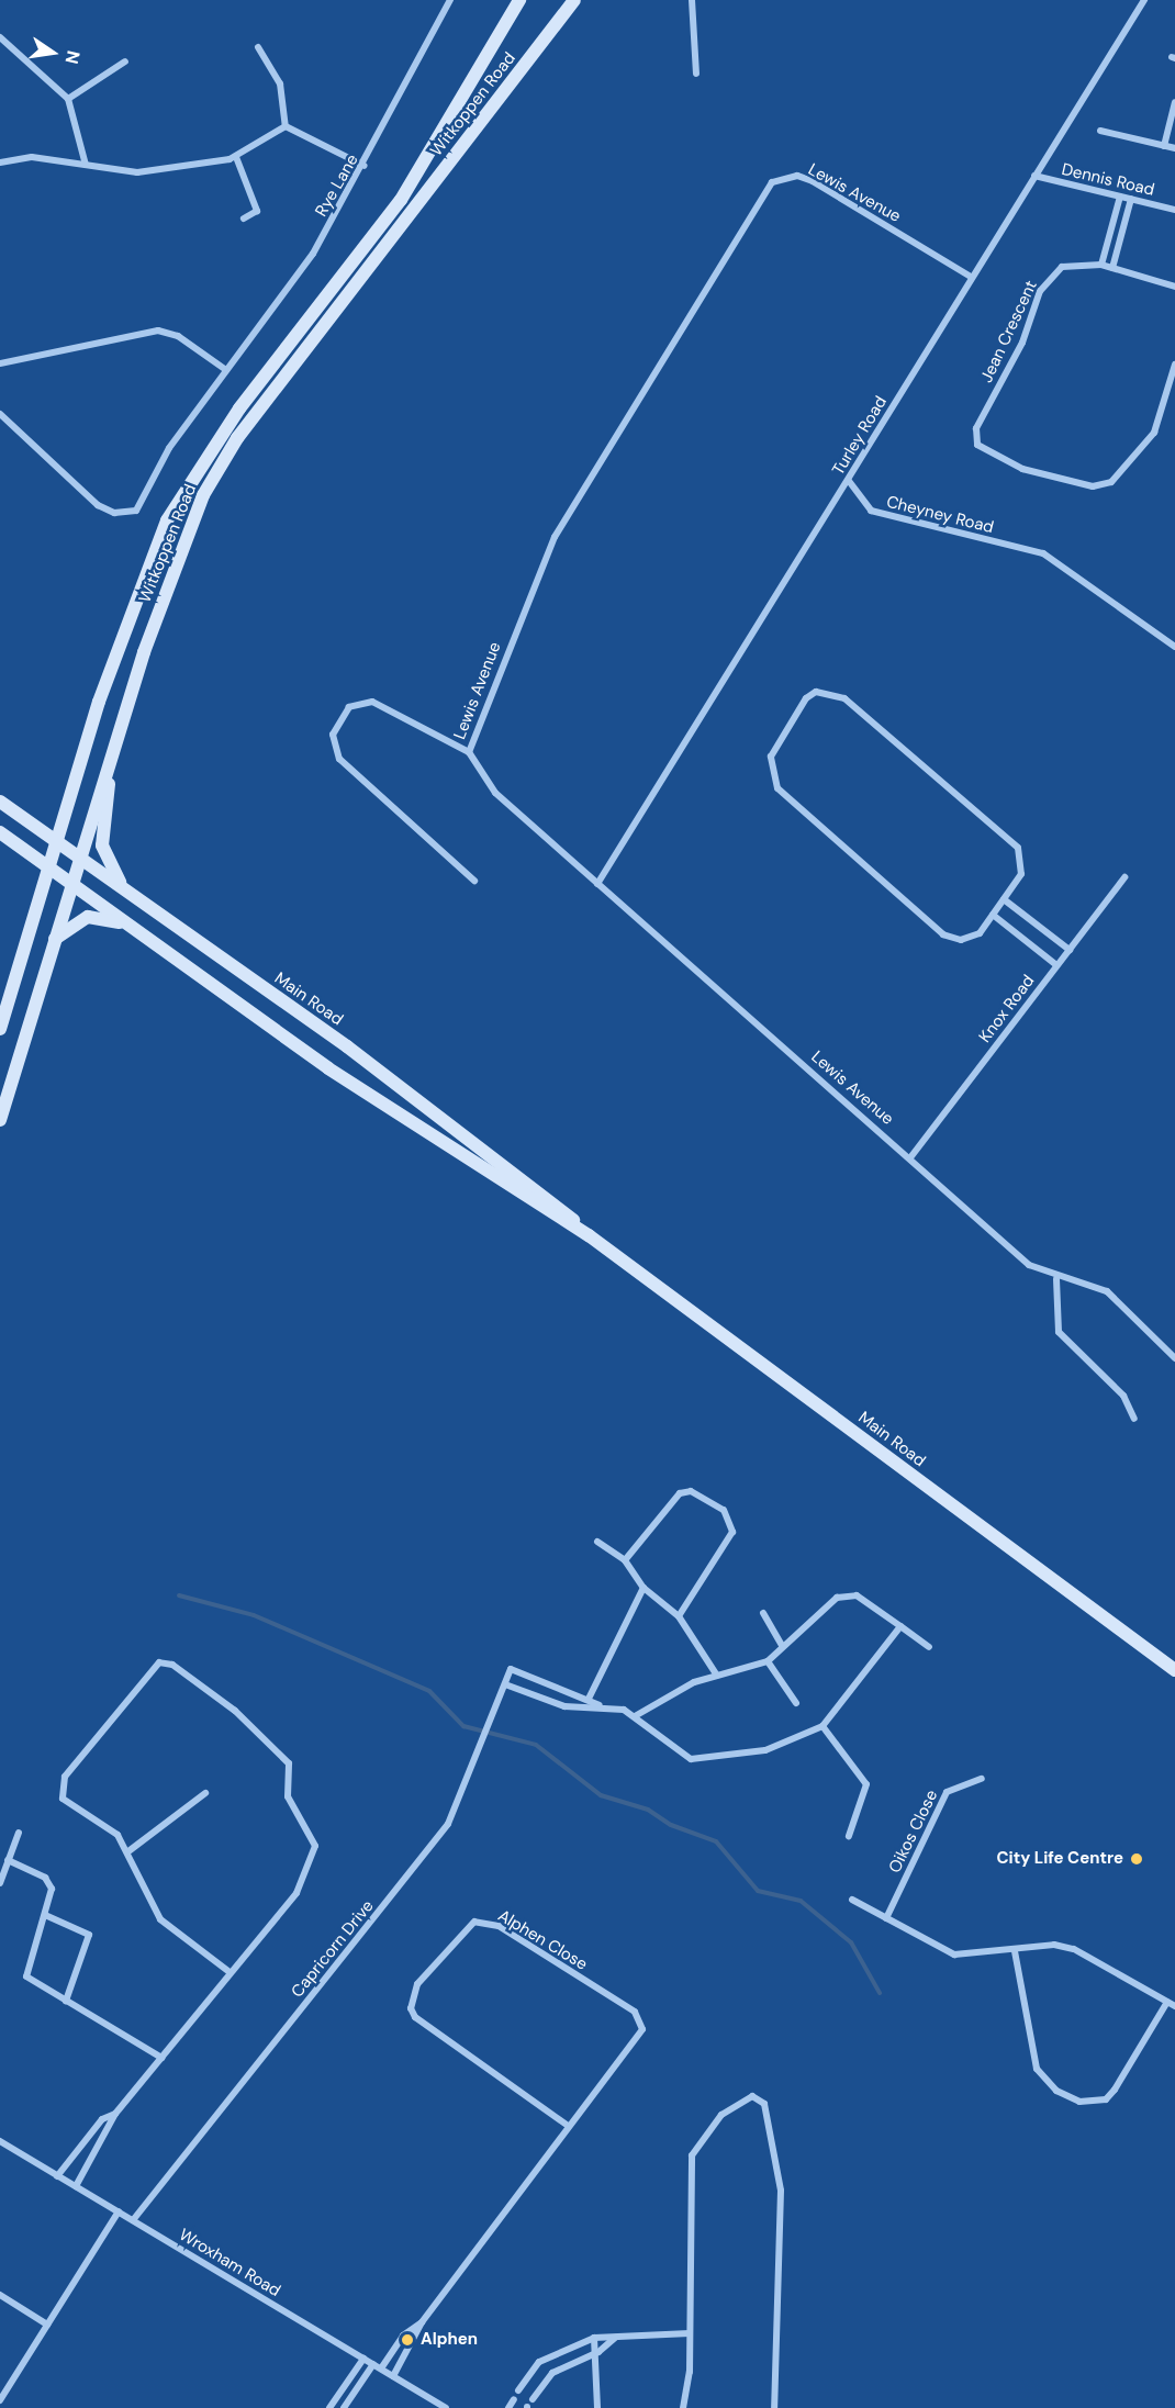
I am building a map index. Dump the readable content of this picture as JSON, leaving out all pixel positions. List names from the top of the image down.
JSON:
{
  "streets": {
    "main road": ["Witkoppen Road", "Main Road"],
    "street": [
      "Dennis Road",
      "Rye Lane",
      "Lewis Avenue",
      "Jean Crescent",
      "Turley Road",
      "Cheyney Road",
      "Knox Road",
      "Oikos Close",
      "Alphen Close",
      "Capricorn Drive",
      "Wroxham Road"
    ]
  },
  "crossings": [
    ["Witkoppen Road", "Main Road"],
    ["Dennis Road", "Turley Road"],
    ["Lewis Avenue", "Turley Road"],
    ["Lewis Avenue", "Knox Road"],
    ["Turley Road", "Cheyney Road"],
    ["Alphen Close", "Wroxham Road"],
    ["Capricorn Drive", "Wroxham Road"]
  ],
  "places": ["City Life Centre", "Alphen"],
  "north": "right"
}
